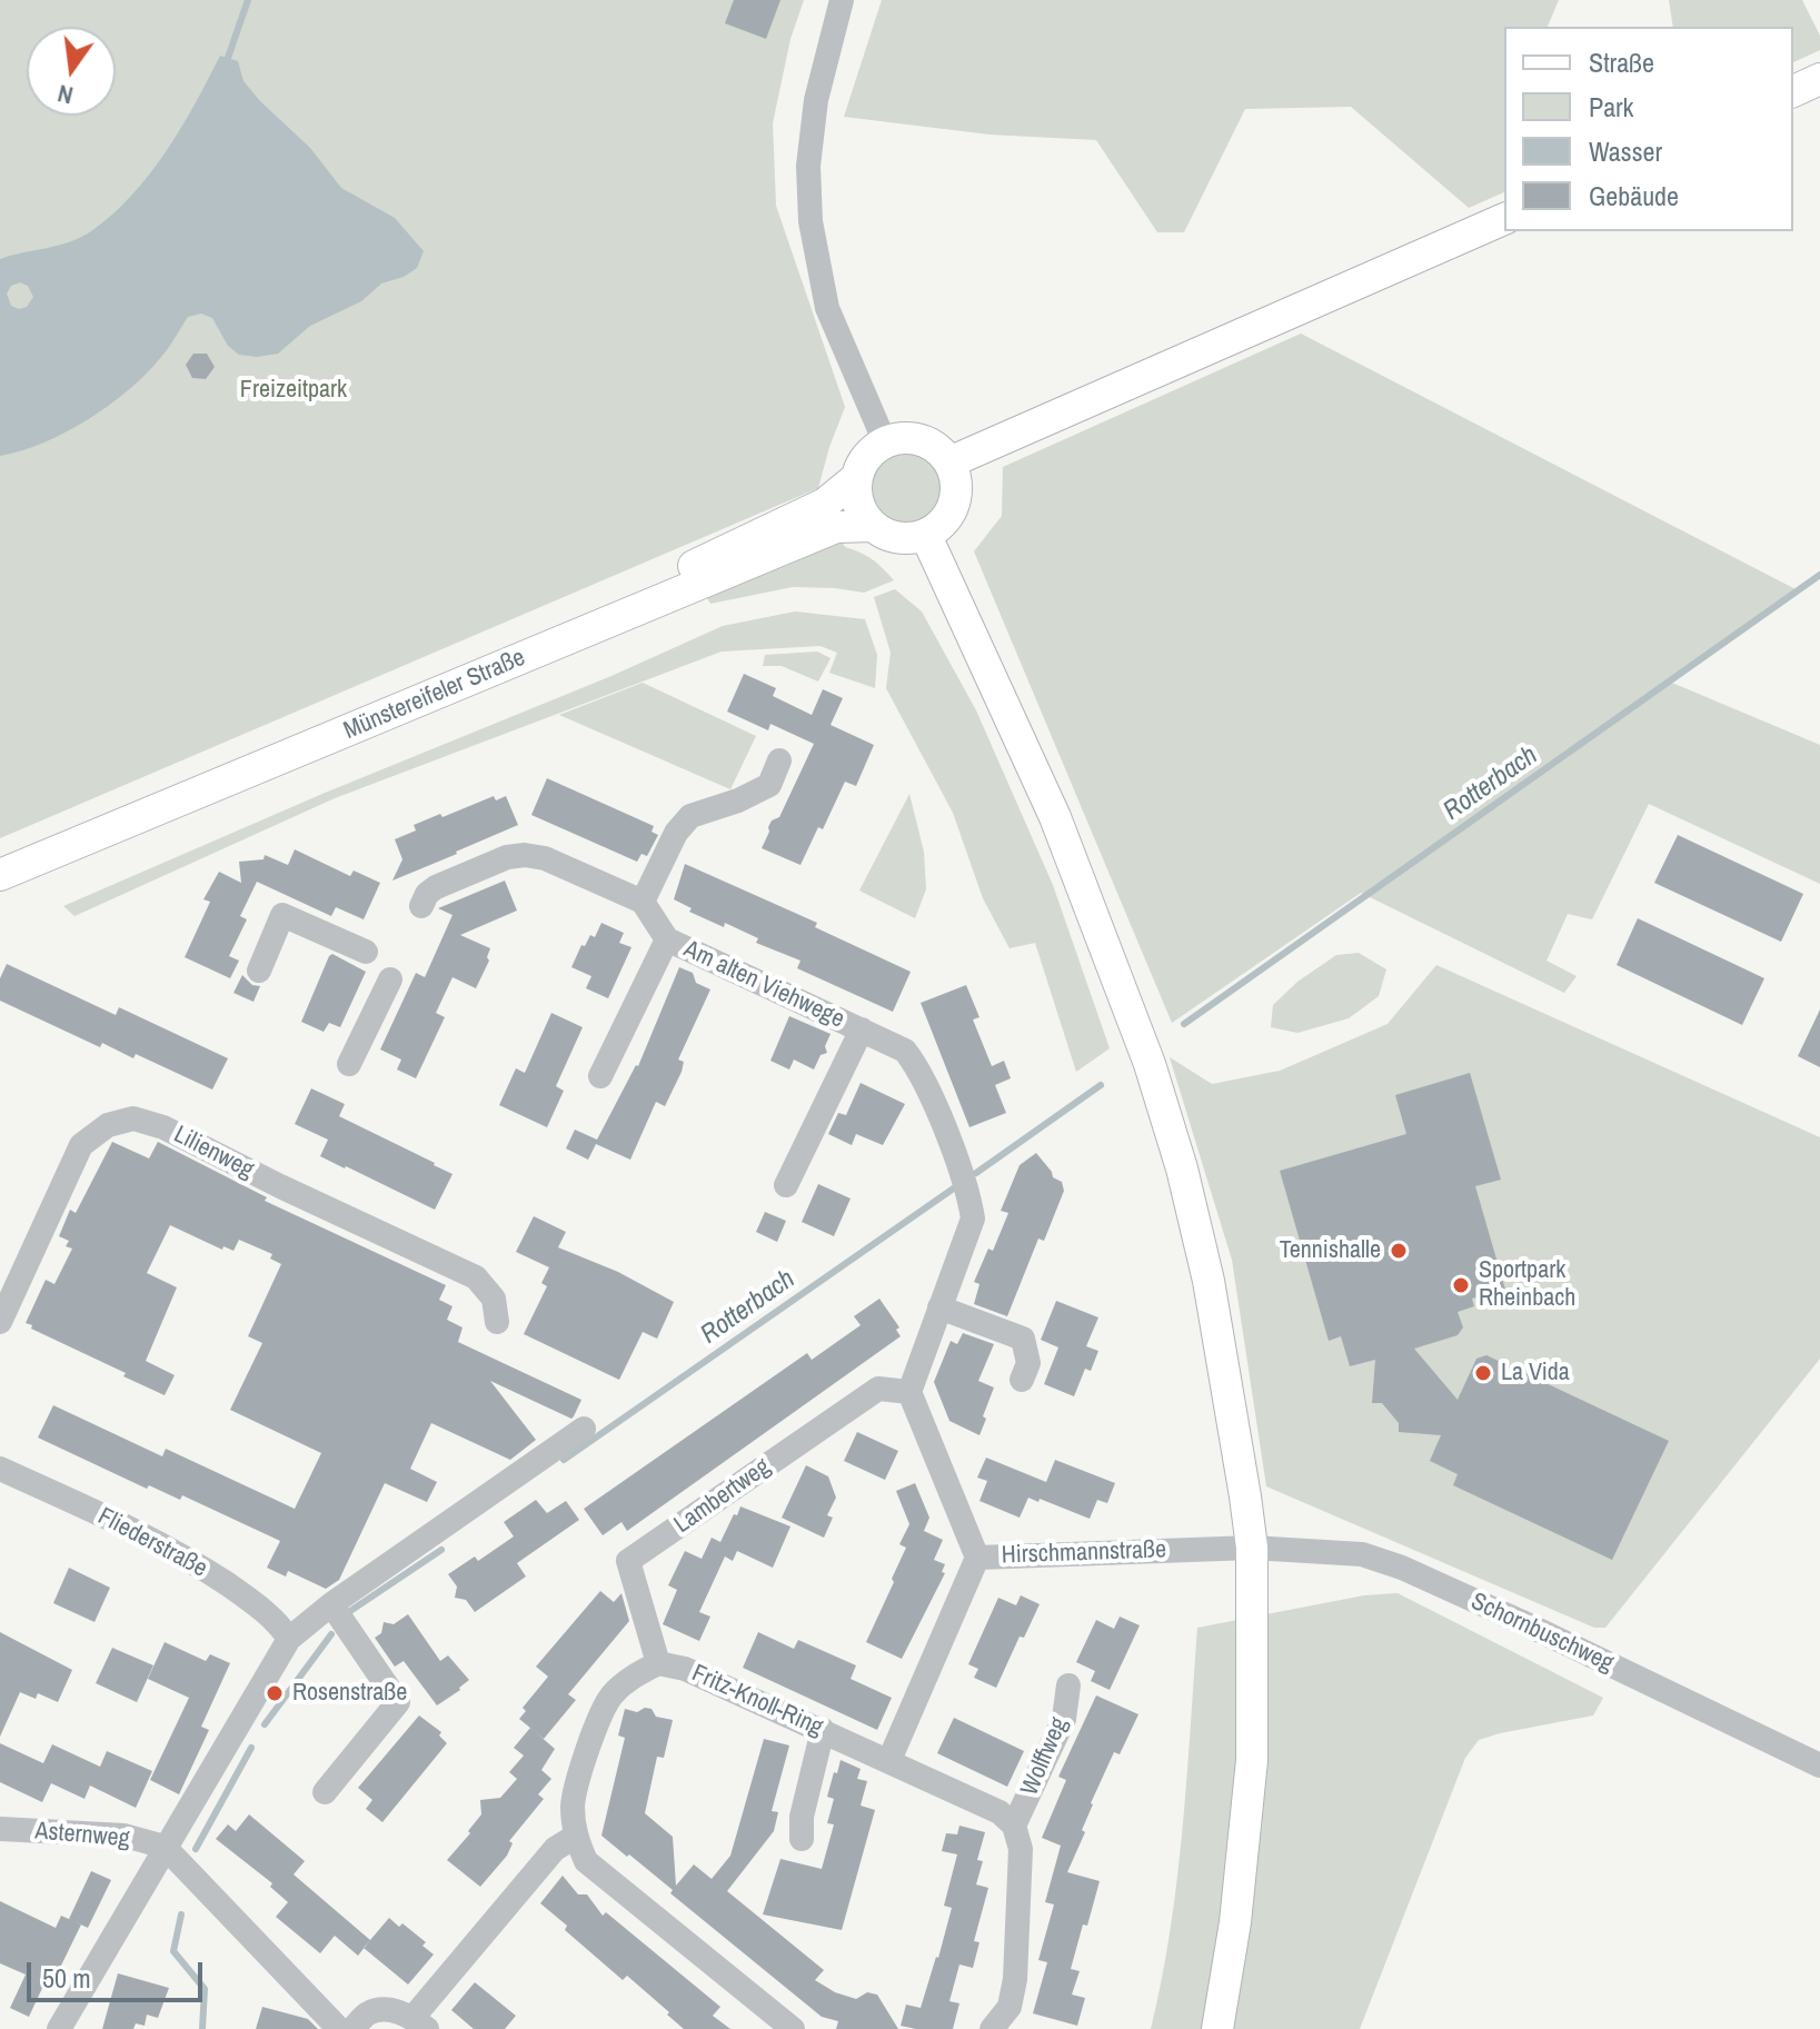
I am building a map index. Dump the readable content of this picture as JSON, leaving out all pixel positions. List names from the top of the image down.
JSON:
{
  "streets": {
    "main road": ["Münstereifeler Straße"],
    "street": [
      "Am alten Viehwege",
      "Lilienweg",
      "Lambertweg",
      "Fliederstraße",
      "Hirschmannstraße",
      "Schornbuschweg",
      "Fritz-Knoll-Ring",
      "Wolffweg",
      "Asternweg"
    ]
  },
  "crossings": [
    ["Am alten Viehwege", "Lambertweg"],
    ["Lambertweg", "Fritz-Knoll-Ring"],
    ["Hirschmannstraße", "Schornbuschweg"],
    ["Hirschmannstraße", "Fritz-Knoll-Ring"],
    ["Fritz-Knoll-Ring", "Wolffweg"]
  ],
  "water": ["Rotterbach"],
  "parks": ["Freizeitpark"],
  "places": [
    "Tennishalle",
    "Sportpark Rheinbach",
    "La Vida",
    "Rosenstraße"
  ],
  "legend": [
    "Straße",
    "Park",
    "Wasser",
    "Gebäude"
  ],
  "scale_bar": "50 m",
  "north": "bottom"
}
